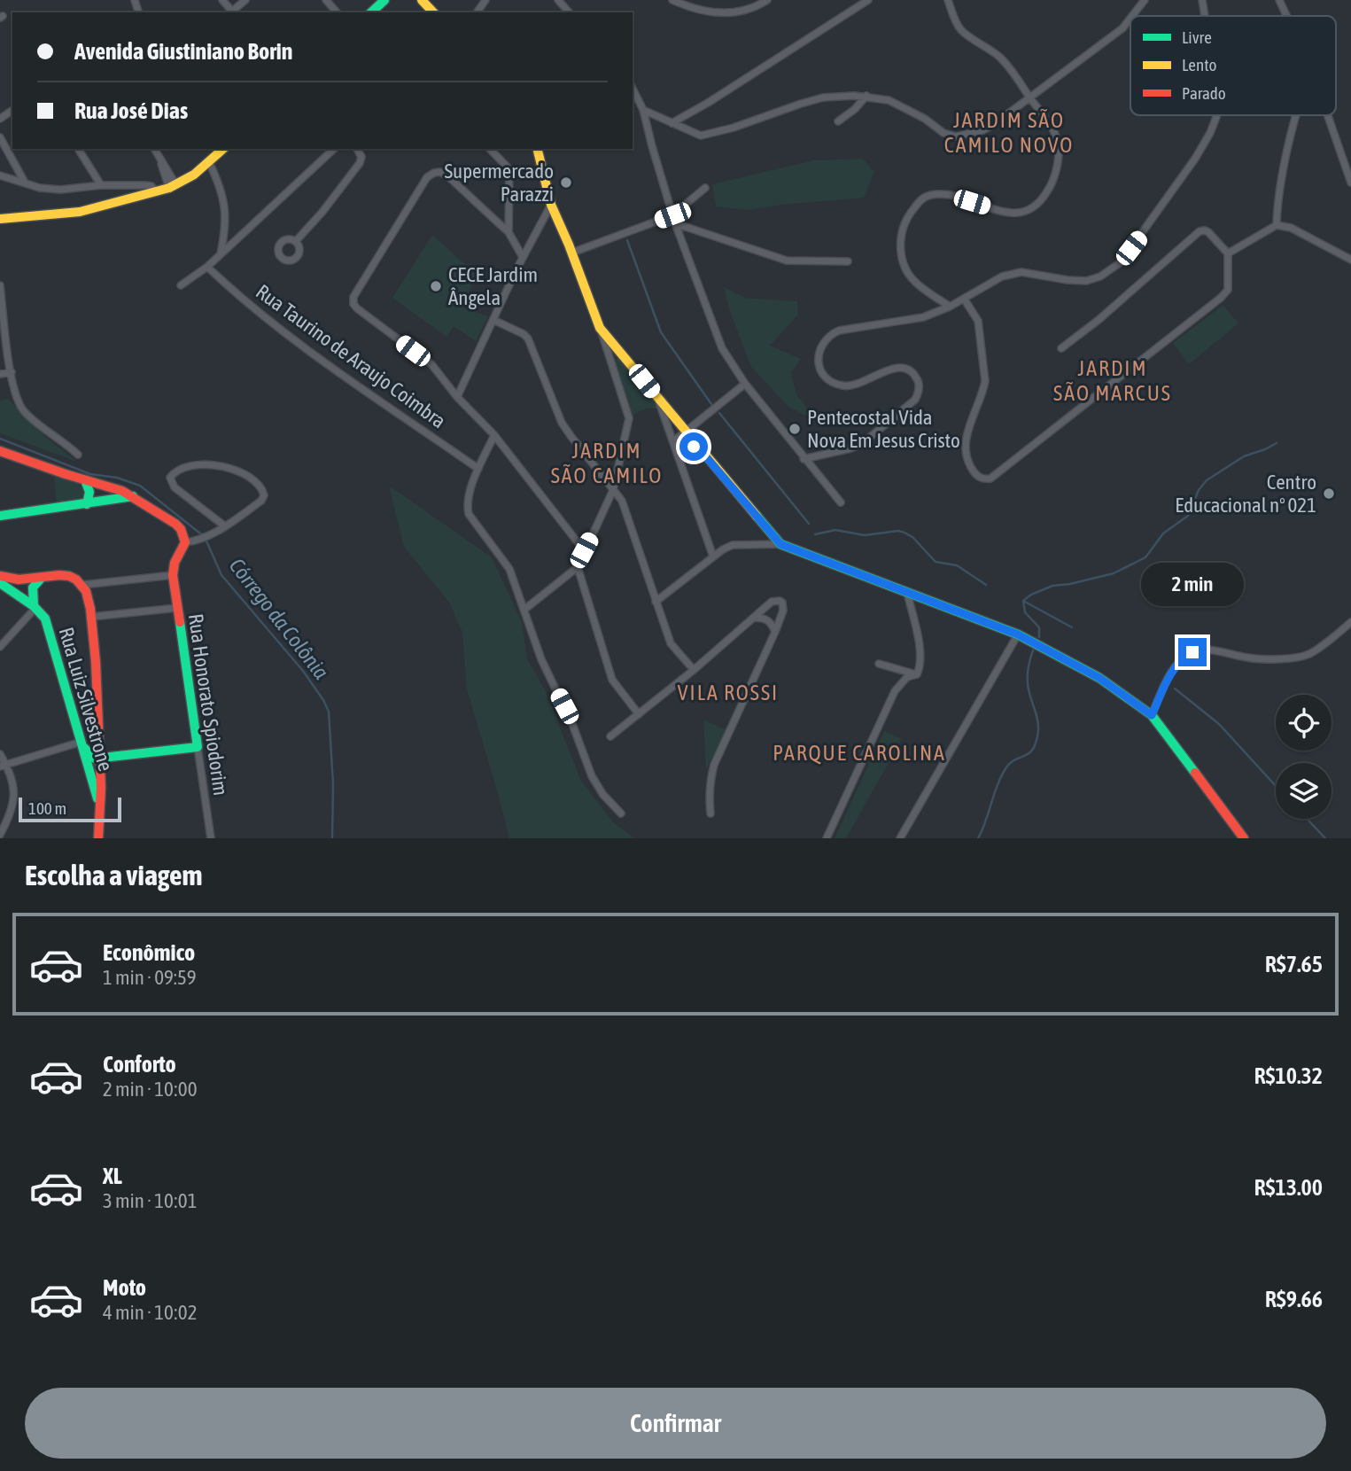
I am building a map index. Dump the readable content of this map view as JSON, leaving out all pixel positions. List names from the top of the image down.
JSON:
{
  "streets": {
    "main road": ["Rua Luiz Silvestrone", "Rua Honorato Spiodorim"],
    "street": ["Rua Taurino de Araujo Coimbra"]
  },
  "districts": [
    "JARDIM SÃO CAMILO NOVO",
    "JARDIM SÃO MARCUS",
    "JARDIM SÃO CAMILO",
    "VILA ROSSI",
    "PARQUE CAROLINA"
  ],
  "water": ["Córrego da Colônia"],
  "places": [
    "Supermercado Parazzi",
    "CECE Jardim Ângela",
    "Pentecostal Vida Nova Em Jesus Cristo",
    "Centro Educacional nº 021"
  ],
  "legend": ["Livre", "Lento", "Parado"],
  "scale_bar": "100 m",
  "page": {
    "banner": ["Avenida Giustiniano Borin", "Rua José Dias"],
    "bubble": "2 min",
    "scale": "100 m",
    "heading": "Escolha a viagem",
    "list": [
      {
        "name": "Econômico",
        "note": "1 min · 09:59",
        "value": "R$7.65"
      },
      {
        "name": "Conforto",
        "note": "2 min · 10:00",
        "value": "R$10.32"
      },
      {
        "name": "XL",
        "note": "3 min · 10:01",
        "value": "R$13.00"
      },
      {
        "name": "Moto",
        "note": "4 min · 10:02",
        "value": "R$9.66"
      }
    ],
    "buttons": "Confirmar"
  }
}
